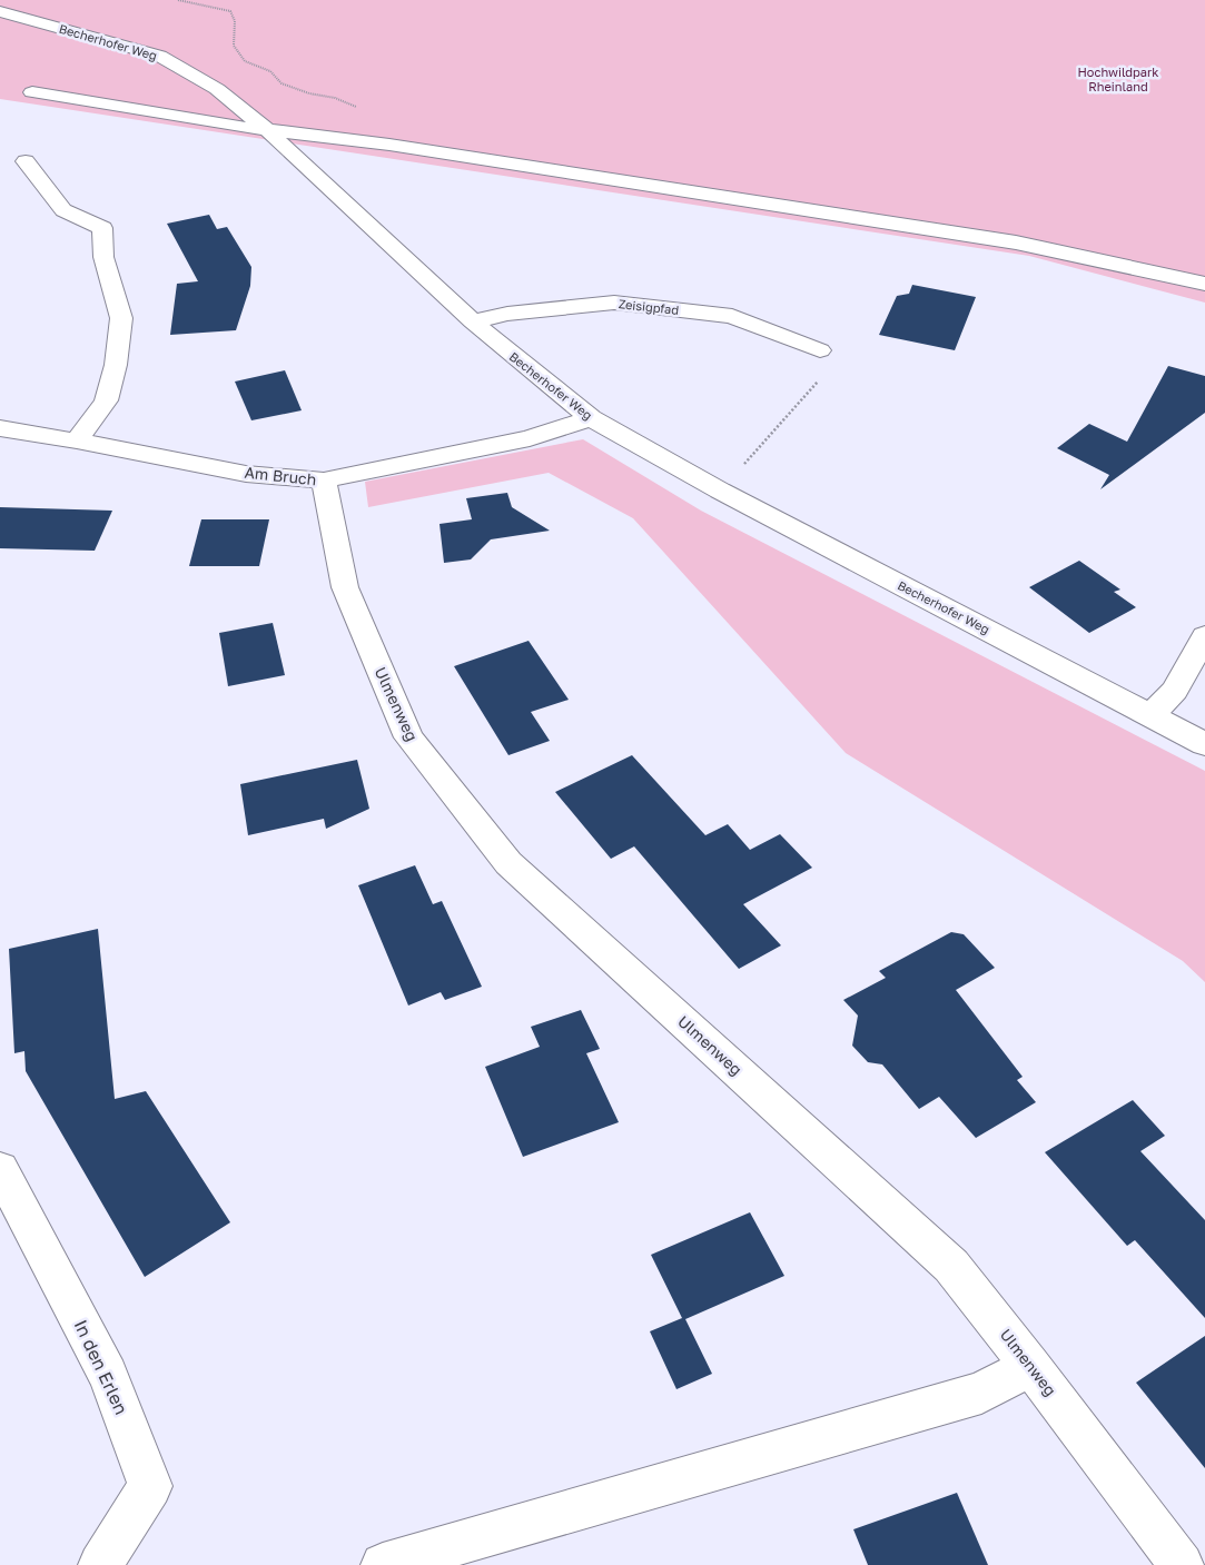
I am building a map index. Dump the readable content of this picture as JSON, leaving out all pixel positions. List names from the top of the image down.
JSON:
{
  "streets": {
    "street": [
      "Becherhofer Weg",
      "Zeisigpfad",
      "Am Bruch",
      "Ulmenweg",
      "In den Erlen"
    ]
  },
  "crossings": [
    ["Becherhofer Weg", "Zeisigpfad"],
    ["Becherhofer Weg", "Am Bruch"],
    ["Am Bruch", "Ulmenweg"]
  ],
  "parks": ["Hochwildpark Rheinland"]
}
